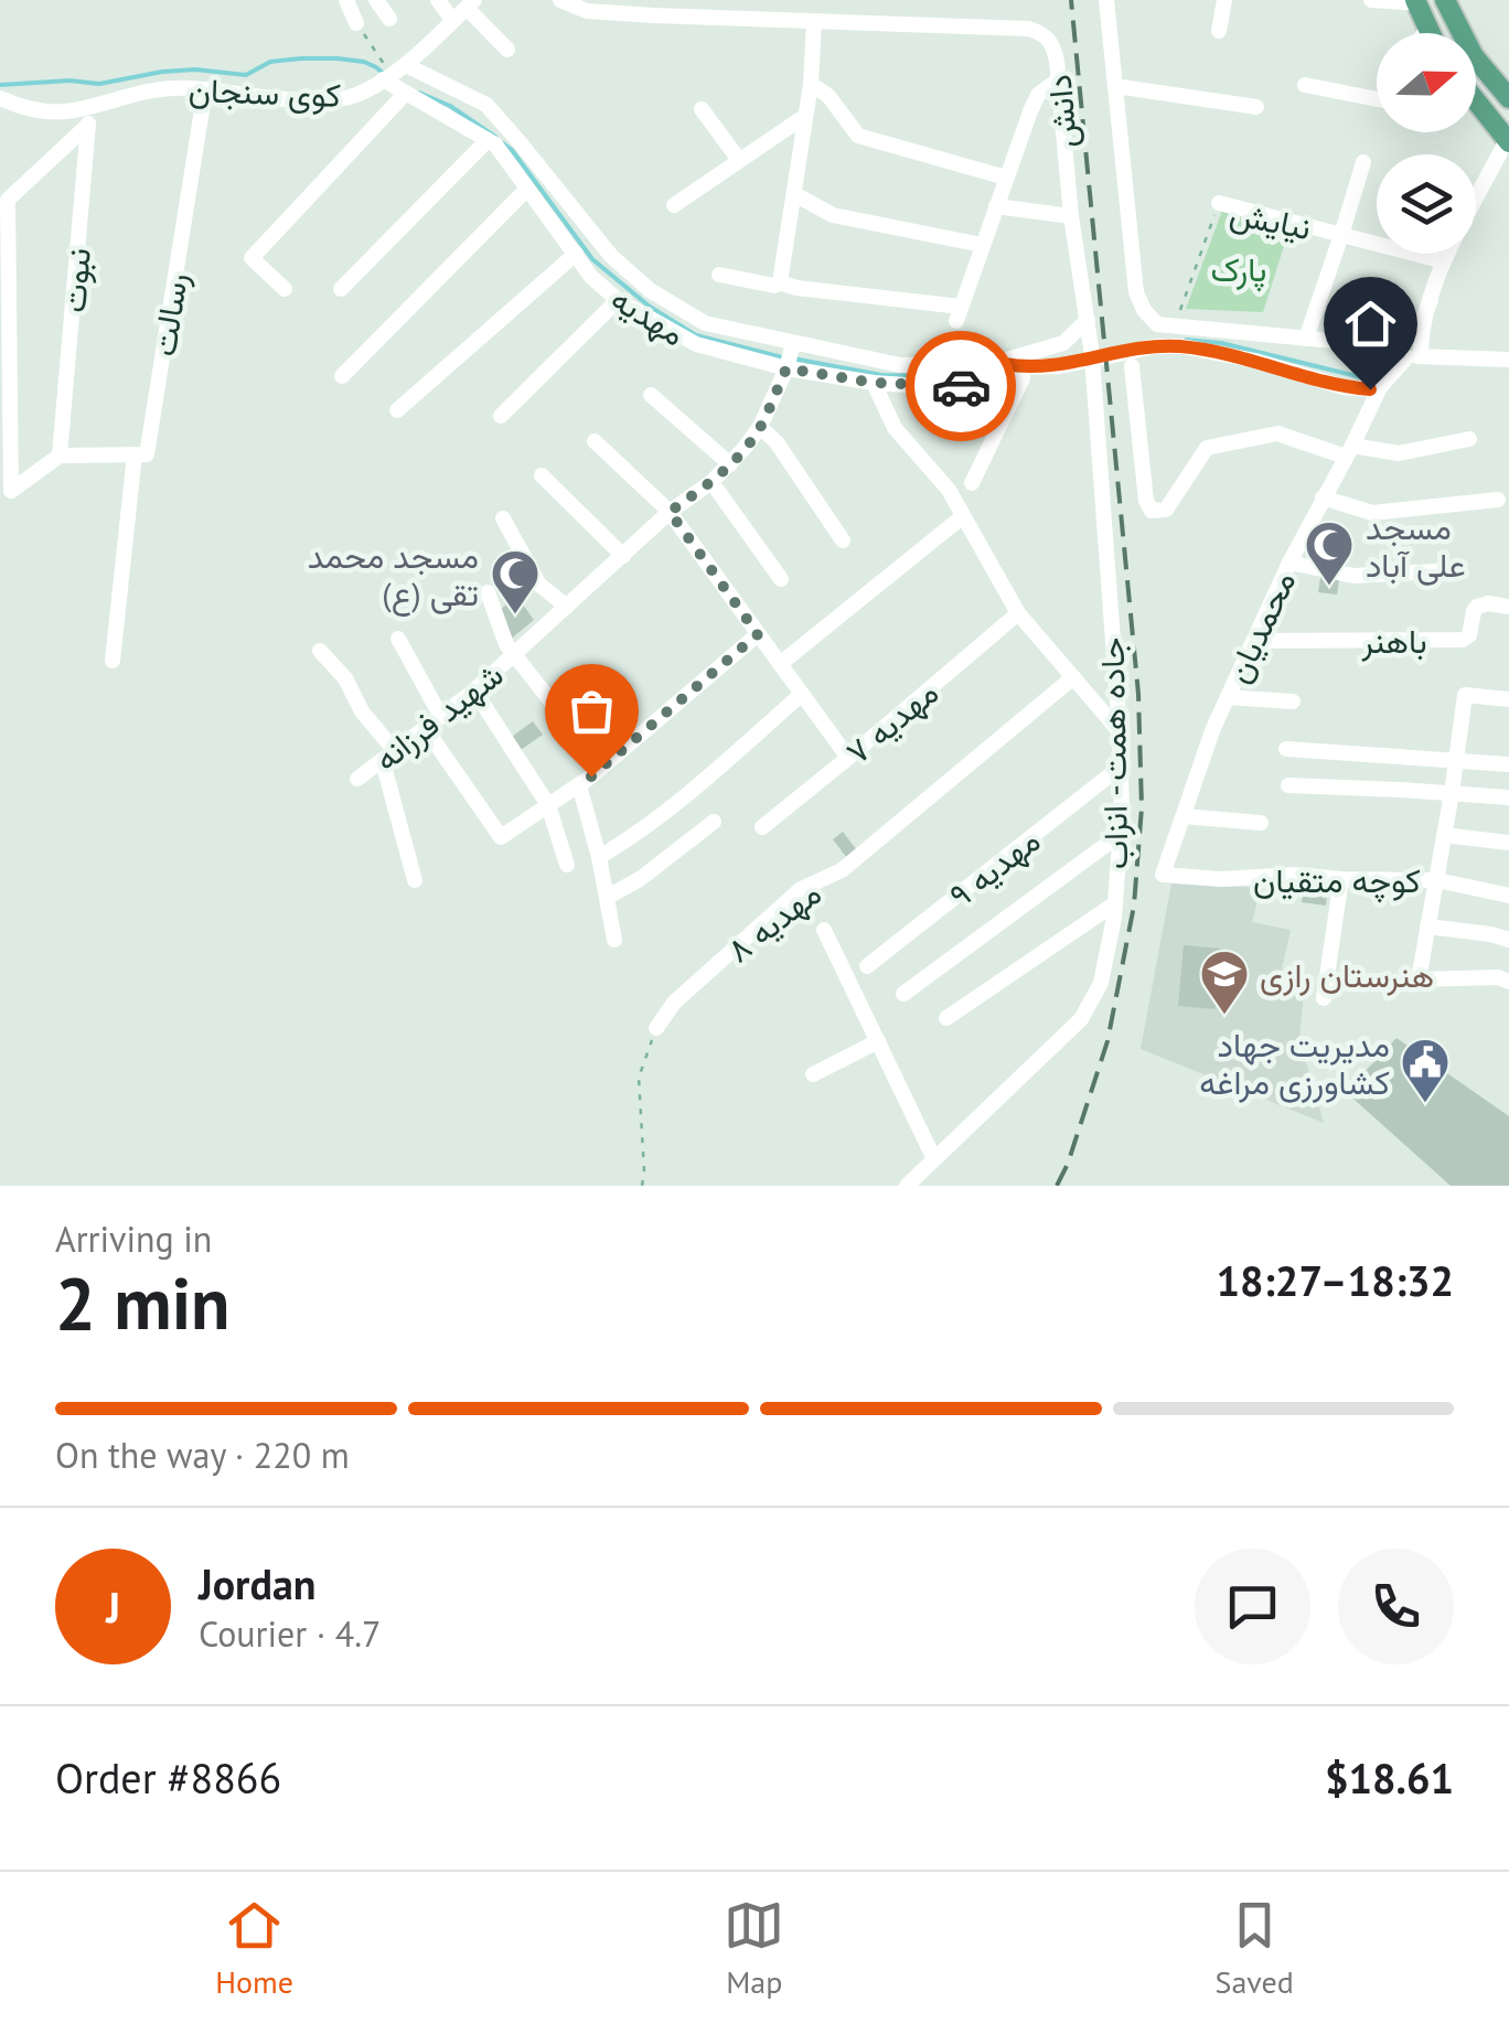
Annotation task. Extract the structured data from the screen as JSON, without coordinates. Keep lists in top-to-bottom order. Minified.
{"streets":{"street":["کوی سنجان","دانش","نیایش","نبوت","رسالت","مهدیه","محمدیان","باهنر","شهید فرزانه","مهدیه ۷","جاده همت - انزاب","مهدیه ۹","کوچه متقیان","مهدیه ۸"]},"crossings":[["کوی سنجان","نبوت"],["کوی سنجان","رسالت"],["کوی سنجان","مهدیه"],["دانش","جاده همت - انزاب"],["مهدیه","شهید فرزانه"],["محمدیان","باهنر"],["محمدیان","کوچه متقیان"],["جاده همت - انزاب","مهدیه ۹"]],"parks":["پارک"],"places":{"mosque":["مسجد علی آباد","مسجد محمد تقی (ع)"],"school or university":["هنرستان رازی"],"public building":["مدیریت جهاد کشاورزی مراغه"]},"north":"right","page":{"heading":["2 min","Arriving in","18:27–18:32"],"panel":["Jordan","Courier · 4.7","Order #8866","$18.61"],"bar":"On the way · 220 m","round":"J","tabs":["Home","Map","Saved"]}}
